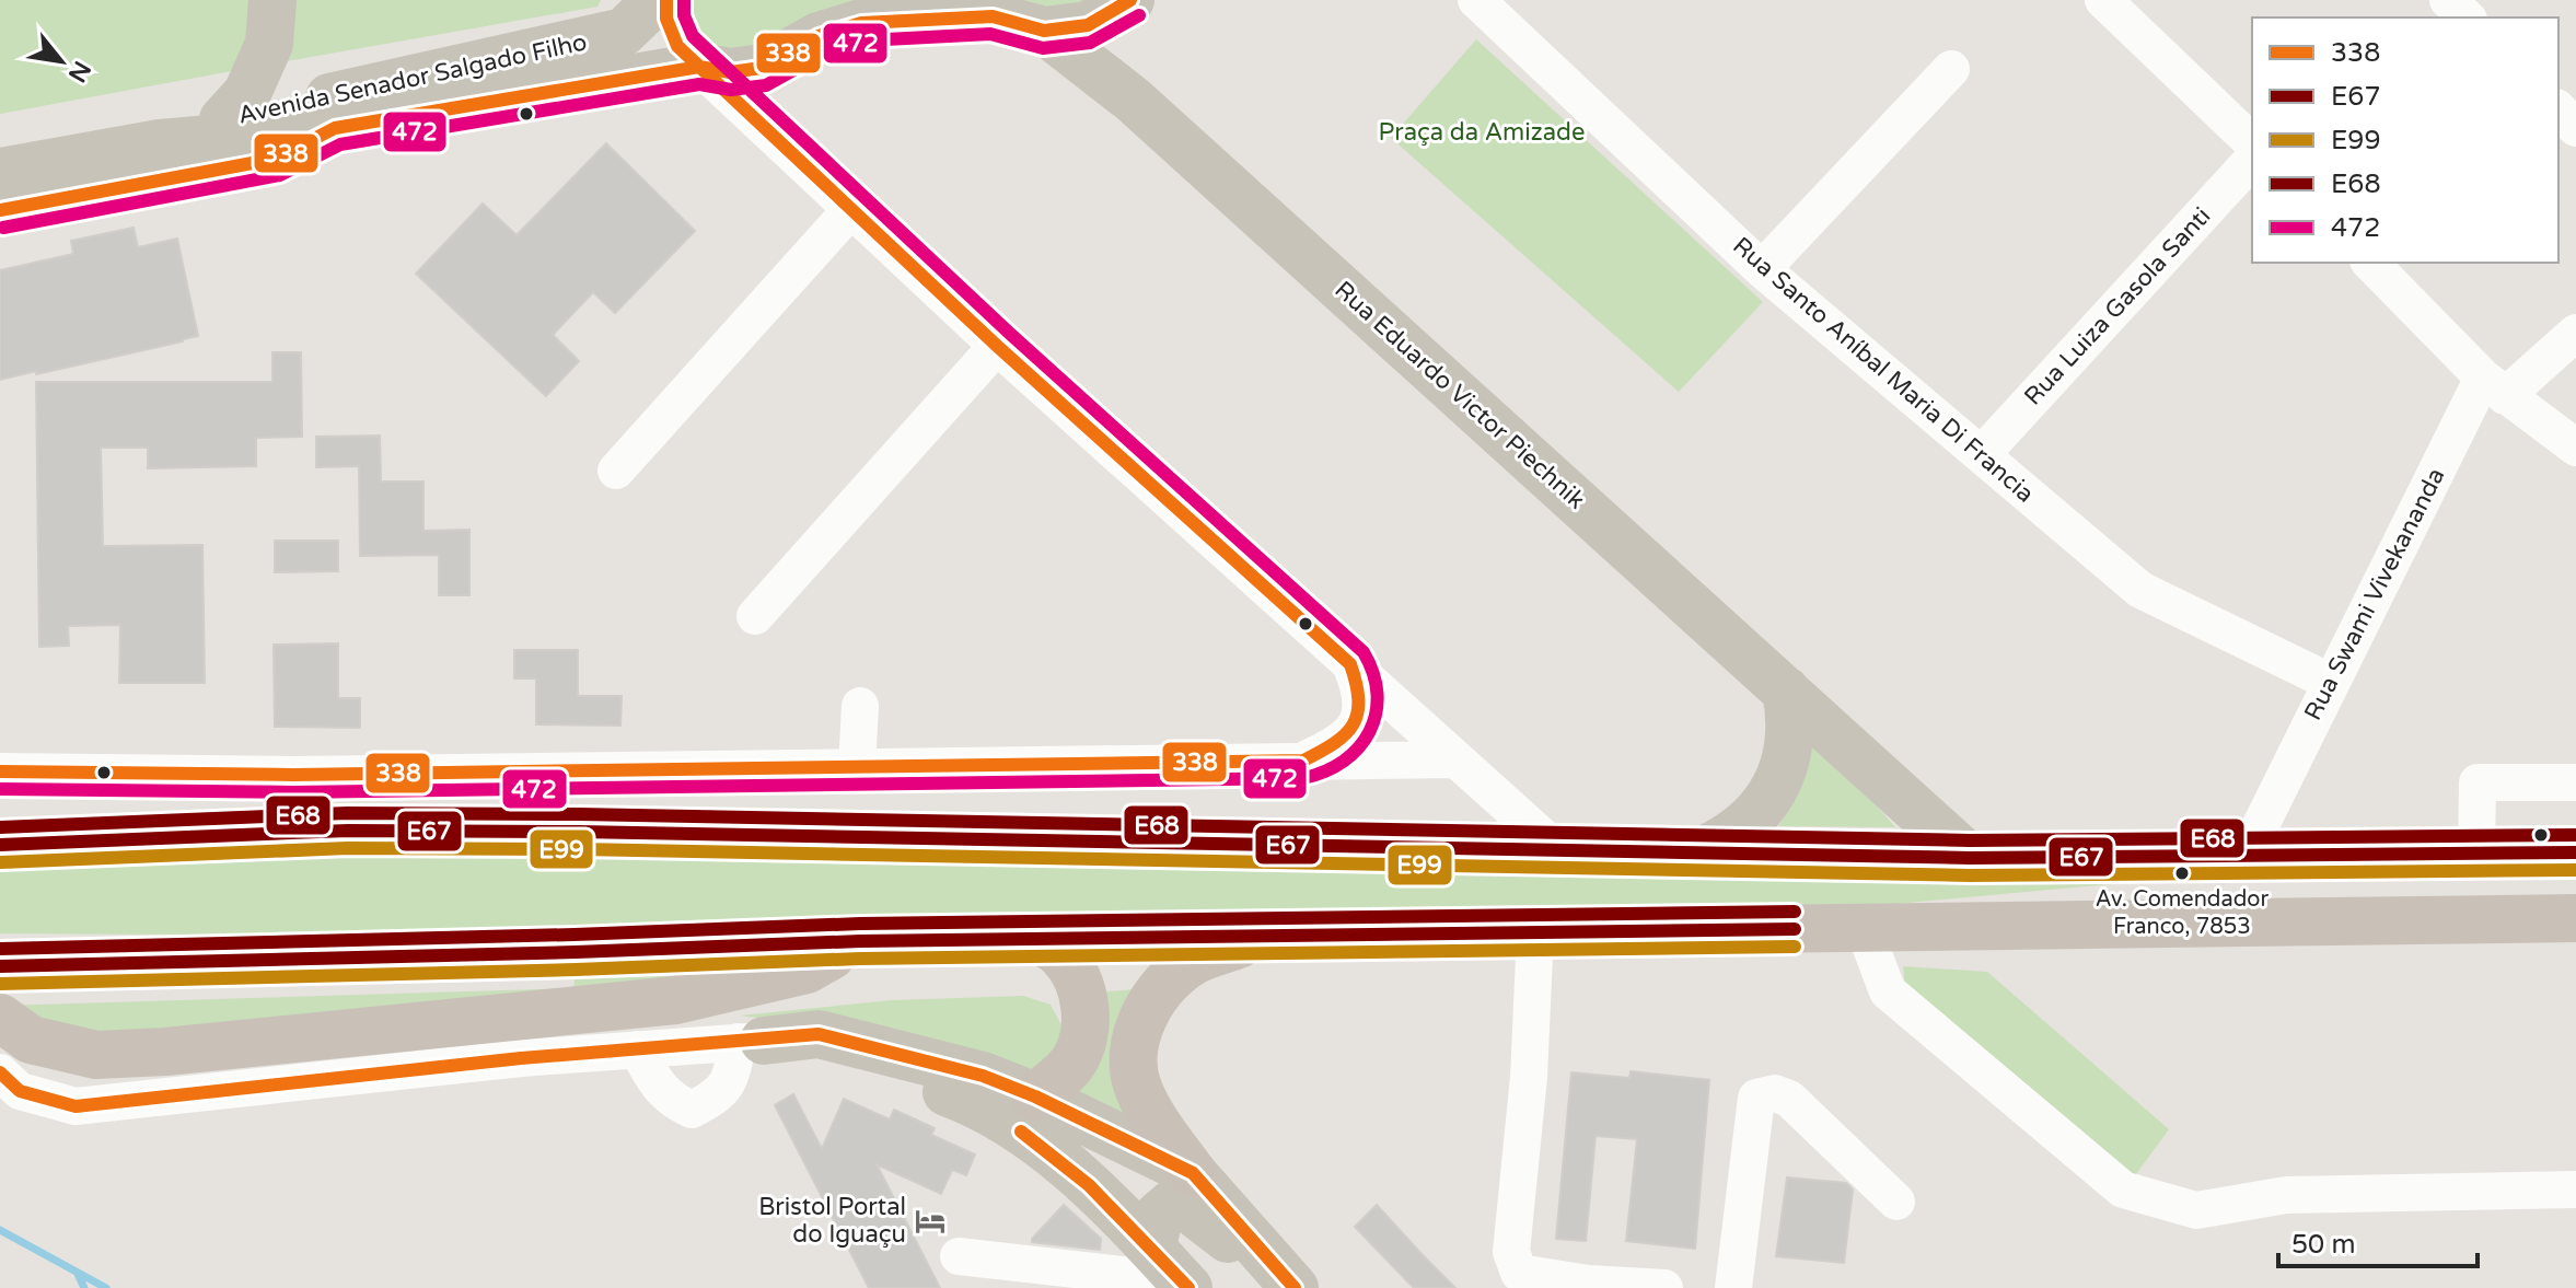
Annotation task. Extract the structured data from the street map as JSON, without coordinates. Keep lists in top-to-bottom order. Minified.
{"streets":{"main road":["Avenida Senador Salgado Filho","Rua Eduardo Victor Piechnik"],"street":["Rua Luiza Gasola Santi","Rua Santo Aníbal Maria Di Francia","Rua Swami Vivekananda"]},"crossings":[["Avenida Senador Salgado Filho","Rua Eduardo Victor Piechnik"],["Rua Luiza Gasola Santi","Rua Santo Aníbal Maria Di Francia"],["Rua Santo Aníbal Maria Di Francia","Rua Swami Vivekananda"]],"parks":["Praça da Amizade"],"places":{"other":["Av. Comendador Franco, 7853"],"hotel":["Bristol Portal do Iguaçu"]},"lines":["transit line 338","transit line 472","transit line E68","transit line E67","transit line E99"],"legend":["338","E67","E99","E68","472"],"scale_bar":"50 m","north":"bottom right"}
